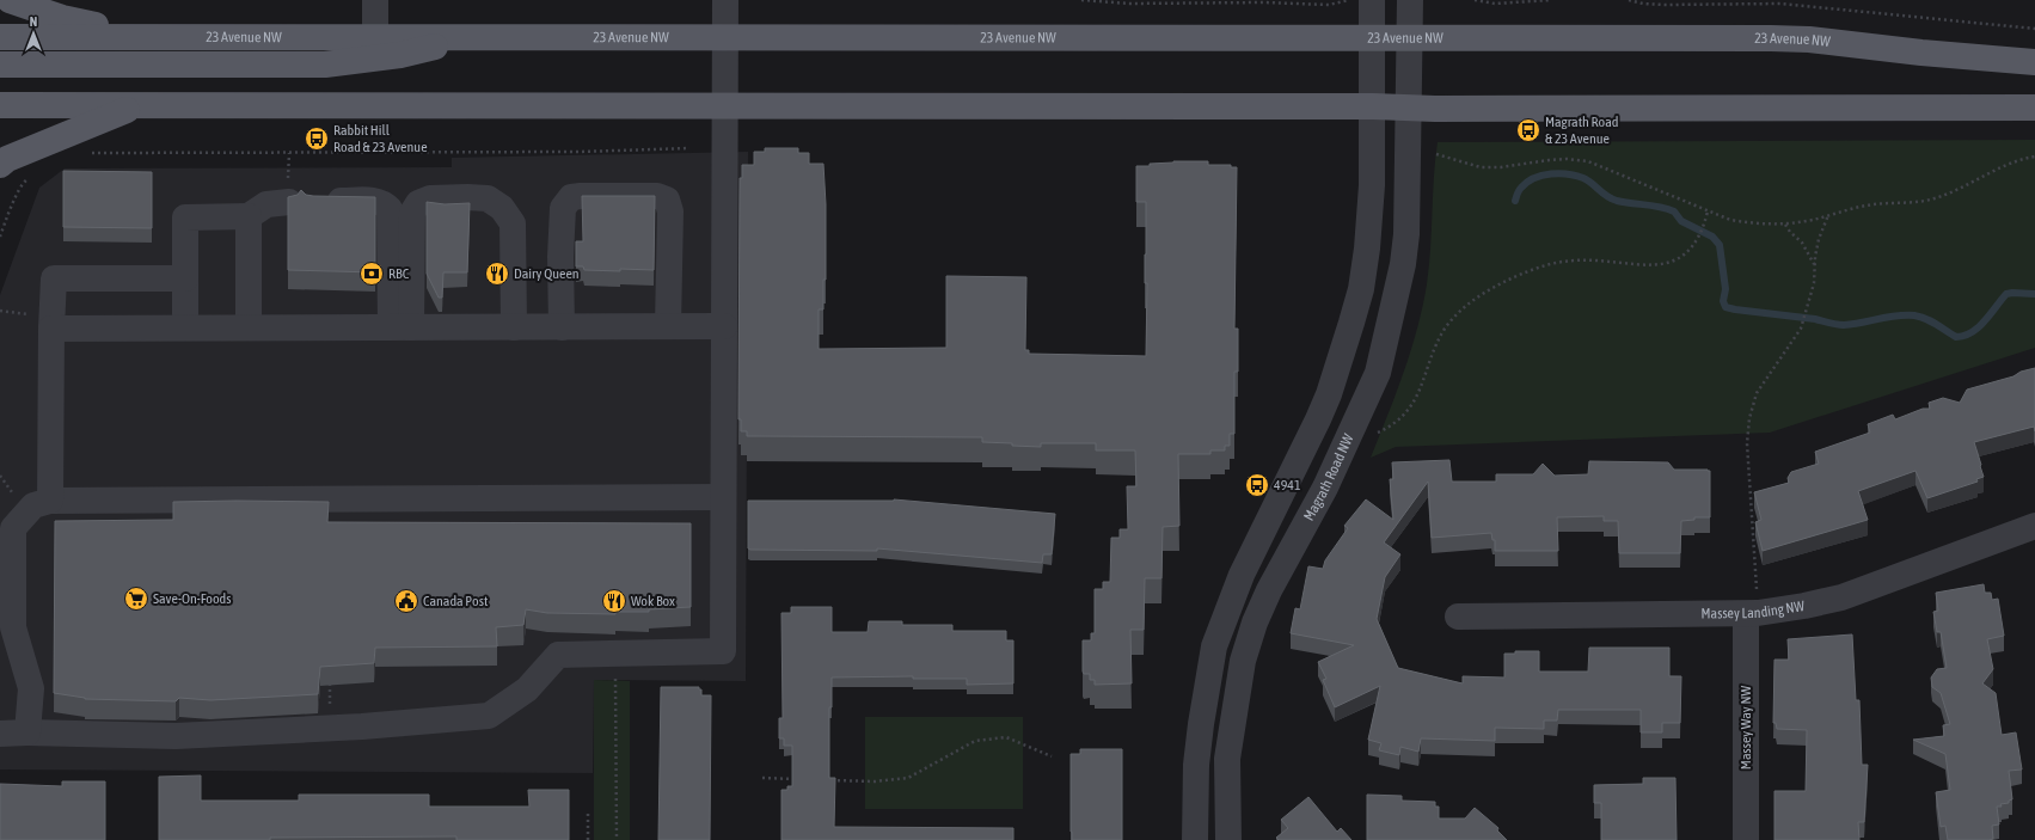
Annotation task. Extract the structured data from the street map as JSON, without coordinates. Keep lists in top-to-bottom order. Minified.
{"streets":{"main road":["23 Avenue NW"],"street":["Magrath Road NW","Massey Landing NW","Massey Way NW"]},"crossings":[["23 Avenue NW","Magrath Road NW"],["Massey Landing NW","Massey Way NW"]],"places":{"bus stop":["Magrath Road & 23 Avenue","Rabbit Hill Road & 23 Avenue","4941"],"bank":["RBC"],"restaurant":["Dairy Queen","Wok Box"],"supermarket":["Save-On-Foods"],"public building":["Canada Post"]},"north":"top"}
